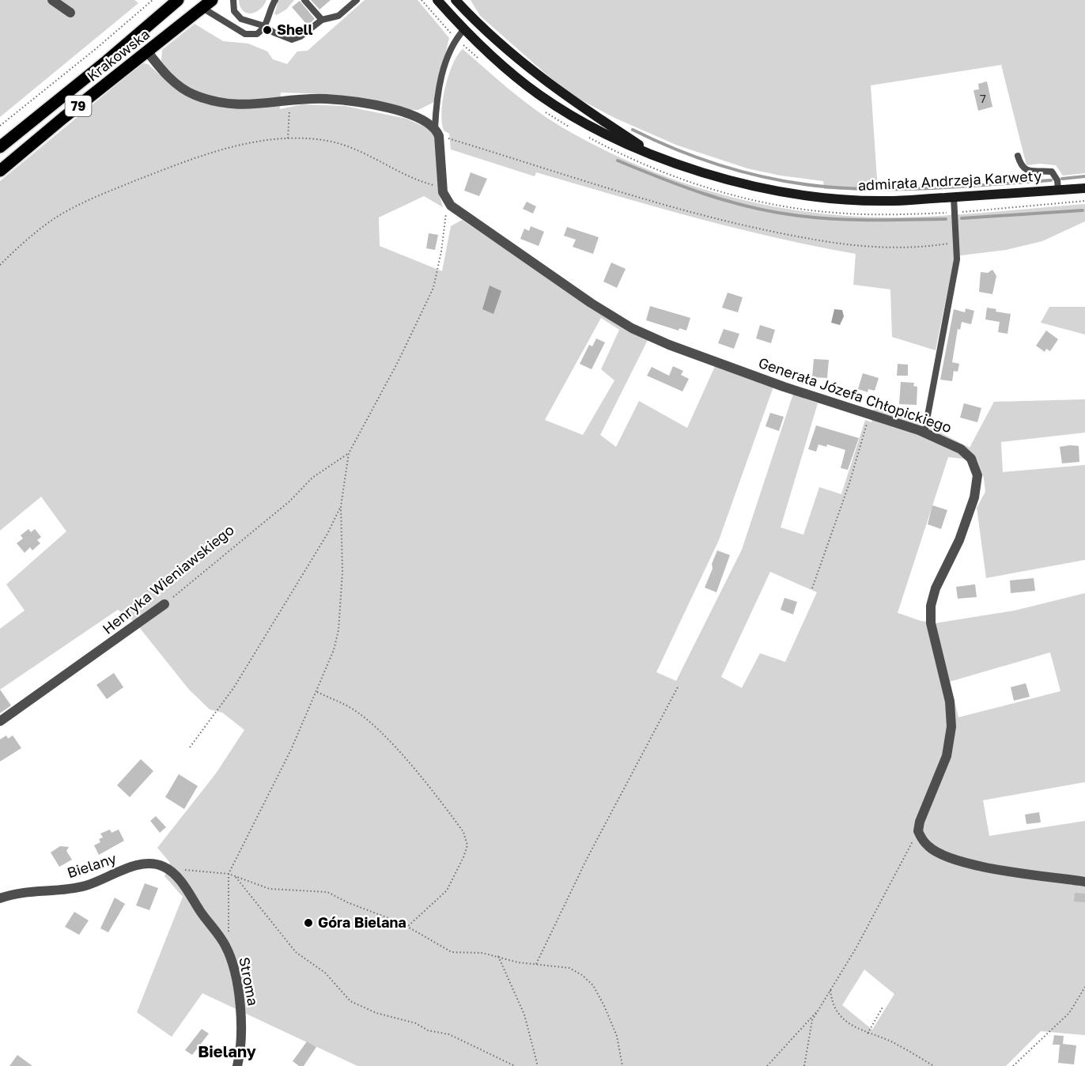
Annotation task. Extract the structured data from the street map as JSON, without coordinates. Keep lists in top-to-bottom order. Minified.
{"streets":{"main road":["Krakowska","79","admirała Andrzeja Karwety"],"street":["Generała Józefa Chłopickiego","Henryka Wieniawskiego","Bielany","Stroma"]},"crossings":[["Bielany","Stroma"]],"districts":["Bielany"],"places":["Shell","Góra Bielana"],"house_numbers":["7"]}
